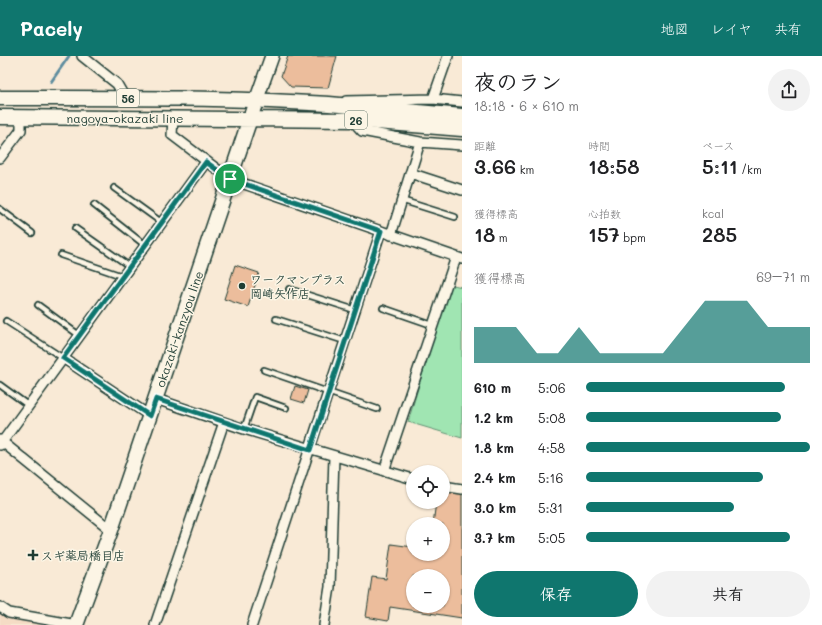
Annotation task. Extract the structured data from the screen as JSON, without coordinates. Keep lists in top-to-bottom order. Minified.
{"streets":{"main road":["56","nagoya-okazaki line","26","okazaki-kanzyou line"]},"crossings":[["nagoya-okazaki line","26"],["nagoya-okazaki line","okazaki-kanzyou line"],["26","okazaki-kanzyou line"]],"places":{"other":["ワークマンプラス 岡崎矢作店"],"health":["スギ薬局橋目店"]},"page":{"header":"Pacely","nav":["地図","レイヤ","共有"],"heading":["夜のラン","18:18 · 6 × 610 m"],"stats":[["距離","3.66 km"],["時間","18:58"],["ペース","5:11 /km"],["獲得標高","18 m"],["心拍数","157 bpm"],["kcal","285"]],"chart":["獲得標高","69–71 m"],"list":[{"name":"610 m","note":"5:06"},{"name":"1.2 km","note":"5:08"},{"name":"1.8 km","note":"4:58"},{"name":"2.4 km","note":"5:16"},{"name":"3.0 km","note":"5:31"},{"name":"3.7 km","note":"5:05"}],"map_buttons":["+","−"],"buttons":["保存","共有"]}}
